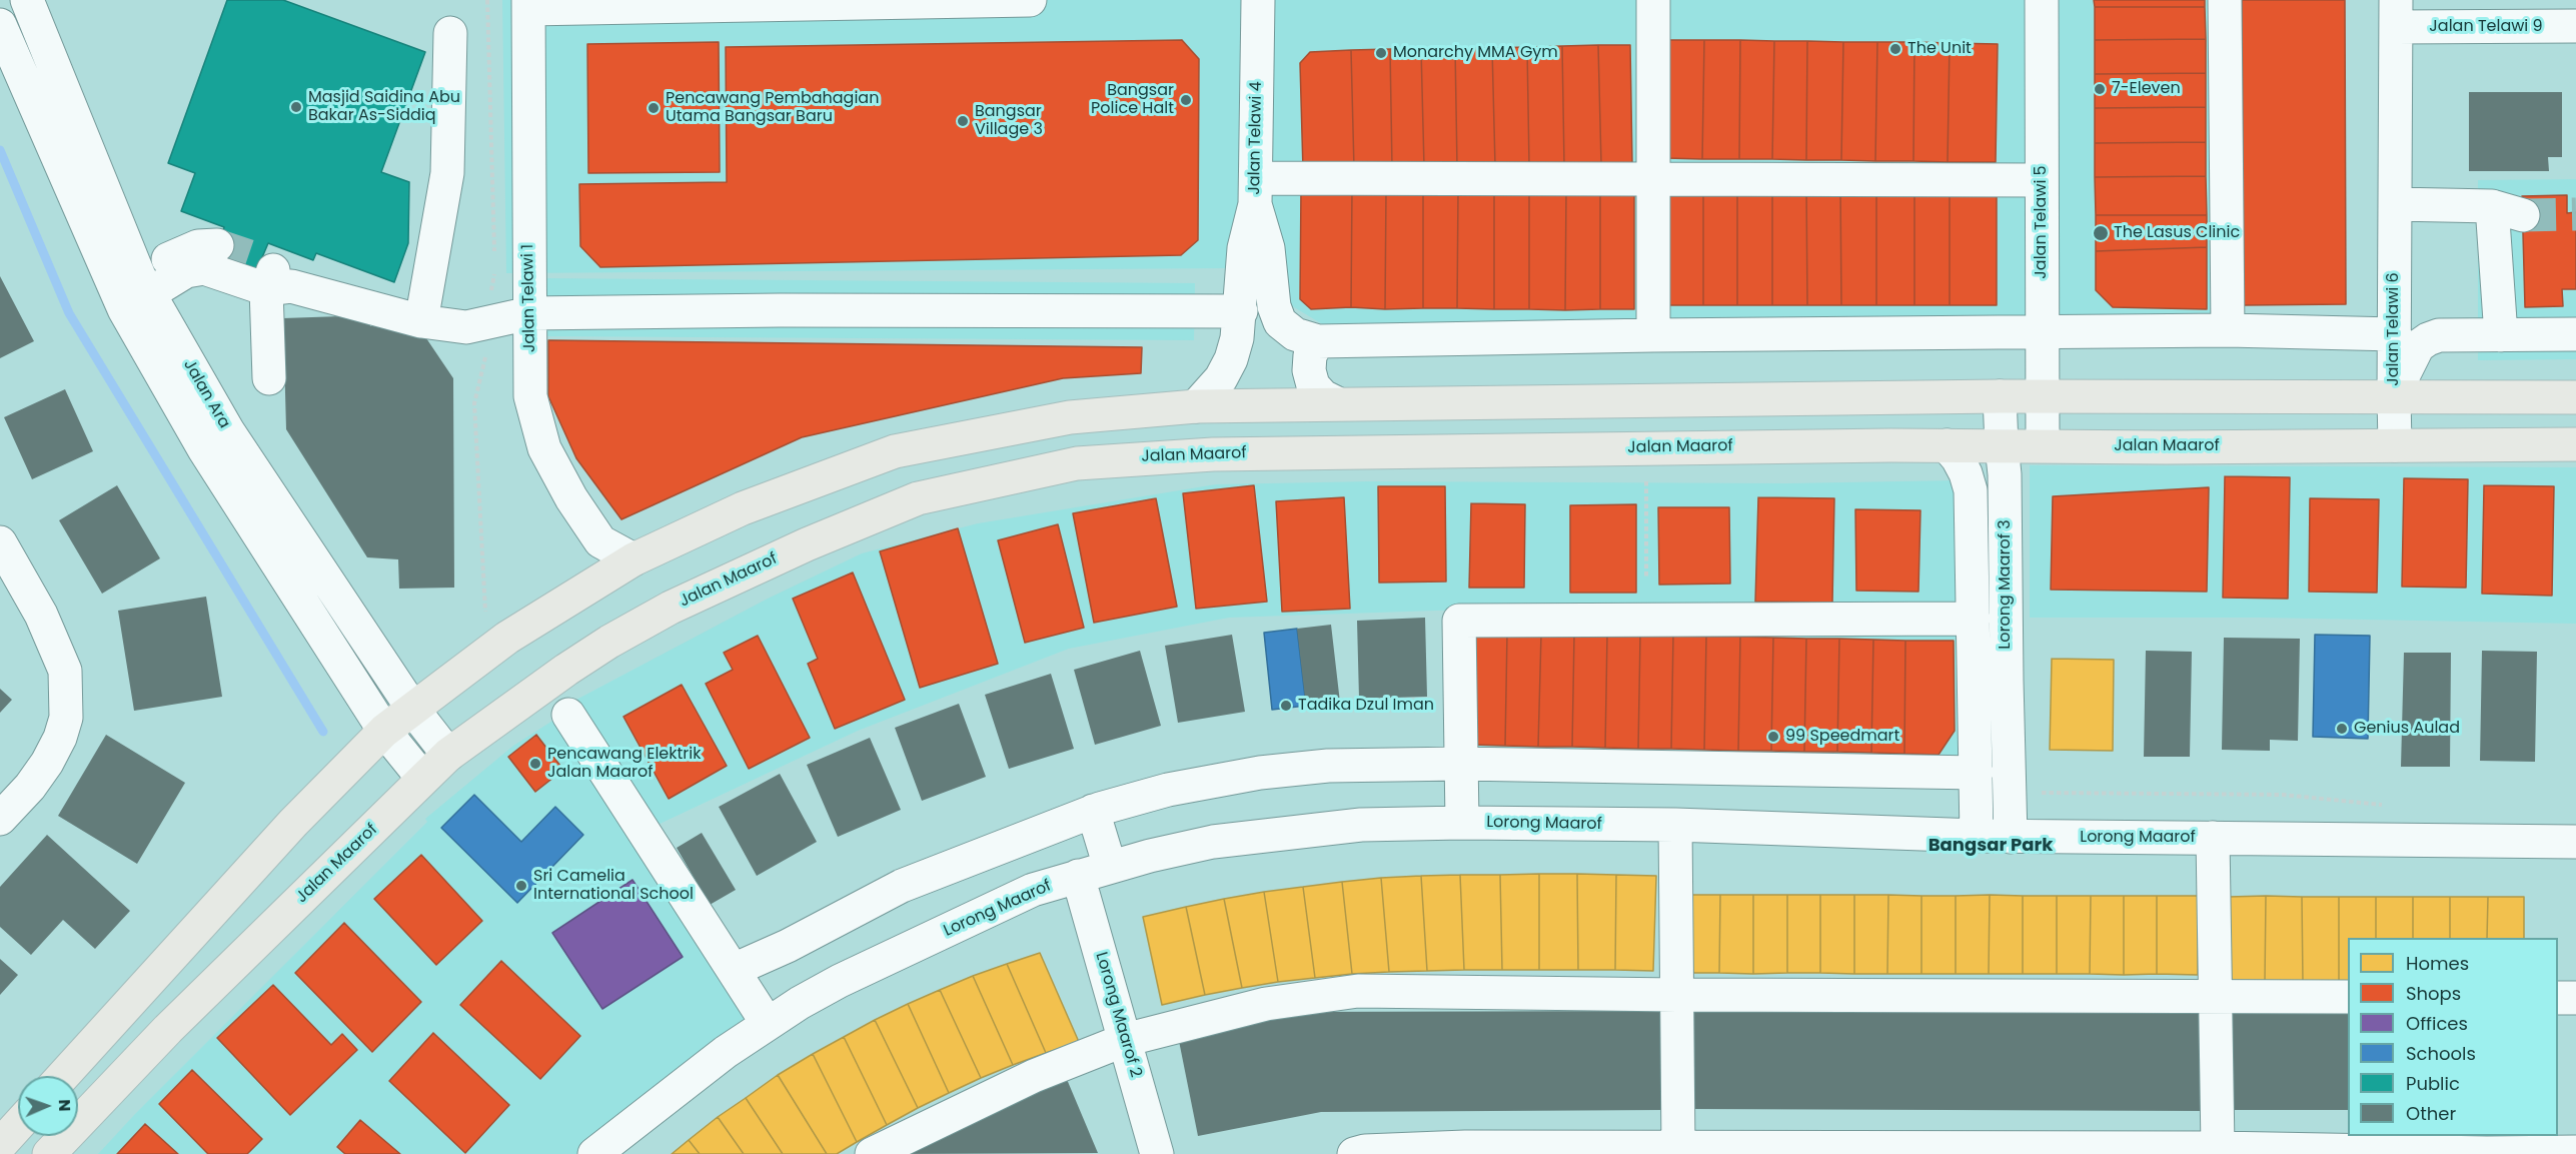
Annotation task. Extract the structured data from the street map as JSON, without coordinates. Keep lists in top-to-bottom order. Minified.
{"streets":{"main road":["Jalan Maarof"],"street":["Jalan Telawi 9","Jalan Telawi 4","Jalan Telawi 5","Jalan Telawi 1","Jalan Telawi 6","Jalan Ara","Lorong Maarof 3","Lorong Maarof","Lorong Maarof 2"]},"crossings":[["Jalan Telawi 9","Jalan Telawi 6"],["Jalan Telawi 5","Jalan Maarof"],["Jalan Telawi 6","Jalan Maarof"],["Jalan Ara","Jalan Maarof"],["Jalan Maarof","Lorong Maarof 3"],["Lorong Maarof","Lorong Maarof 2"]],"districts":["Bangsar Park"],"places":["The Unit","Monarchy MMA Gym","7-Eleven","Bangsar Police Halt","Masjid Saidina Abu Bakar As-Siddiq","Pencawang Pembahagian Utama Bangsar Baru","Bangsar Village 3","The Lasus Clinic","Tadika Dzul Iman","Genius Aulad","99 Speedmart","Pencawang Elektrik Jalan Maarof","Sri Camelia International School"],"legend":["Homes","Shops","Offices","Schools","Public","Other"],"north":"right"}
